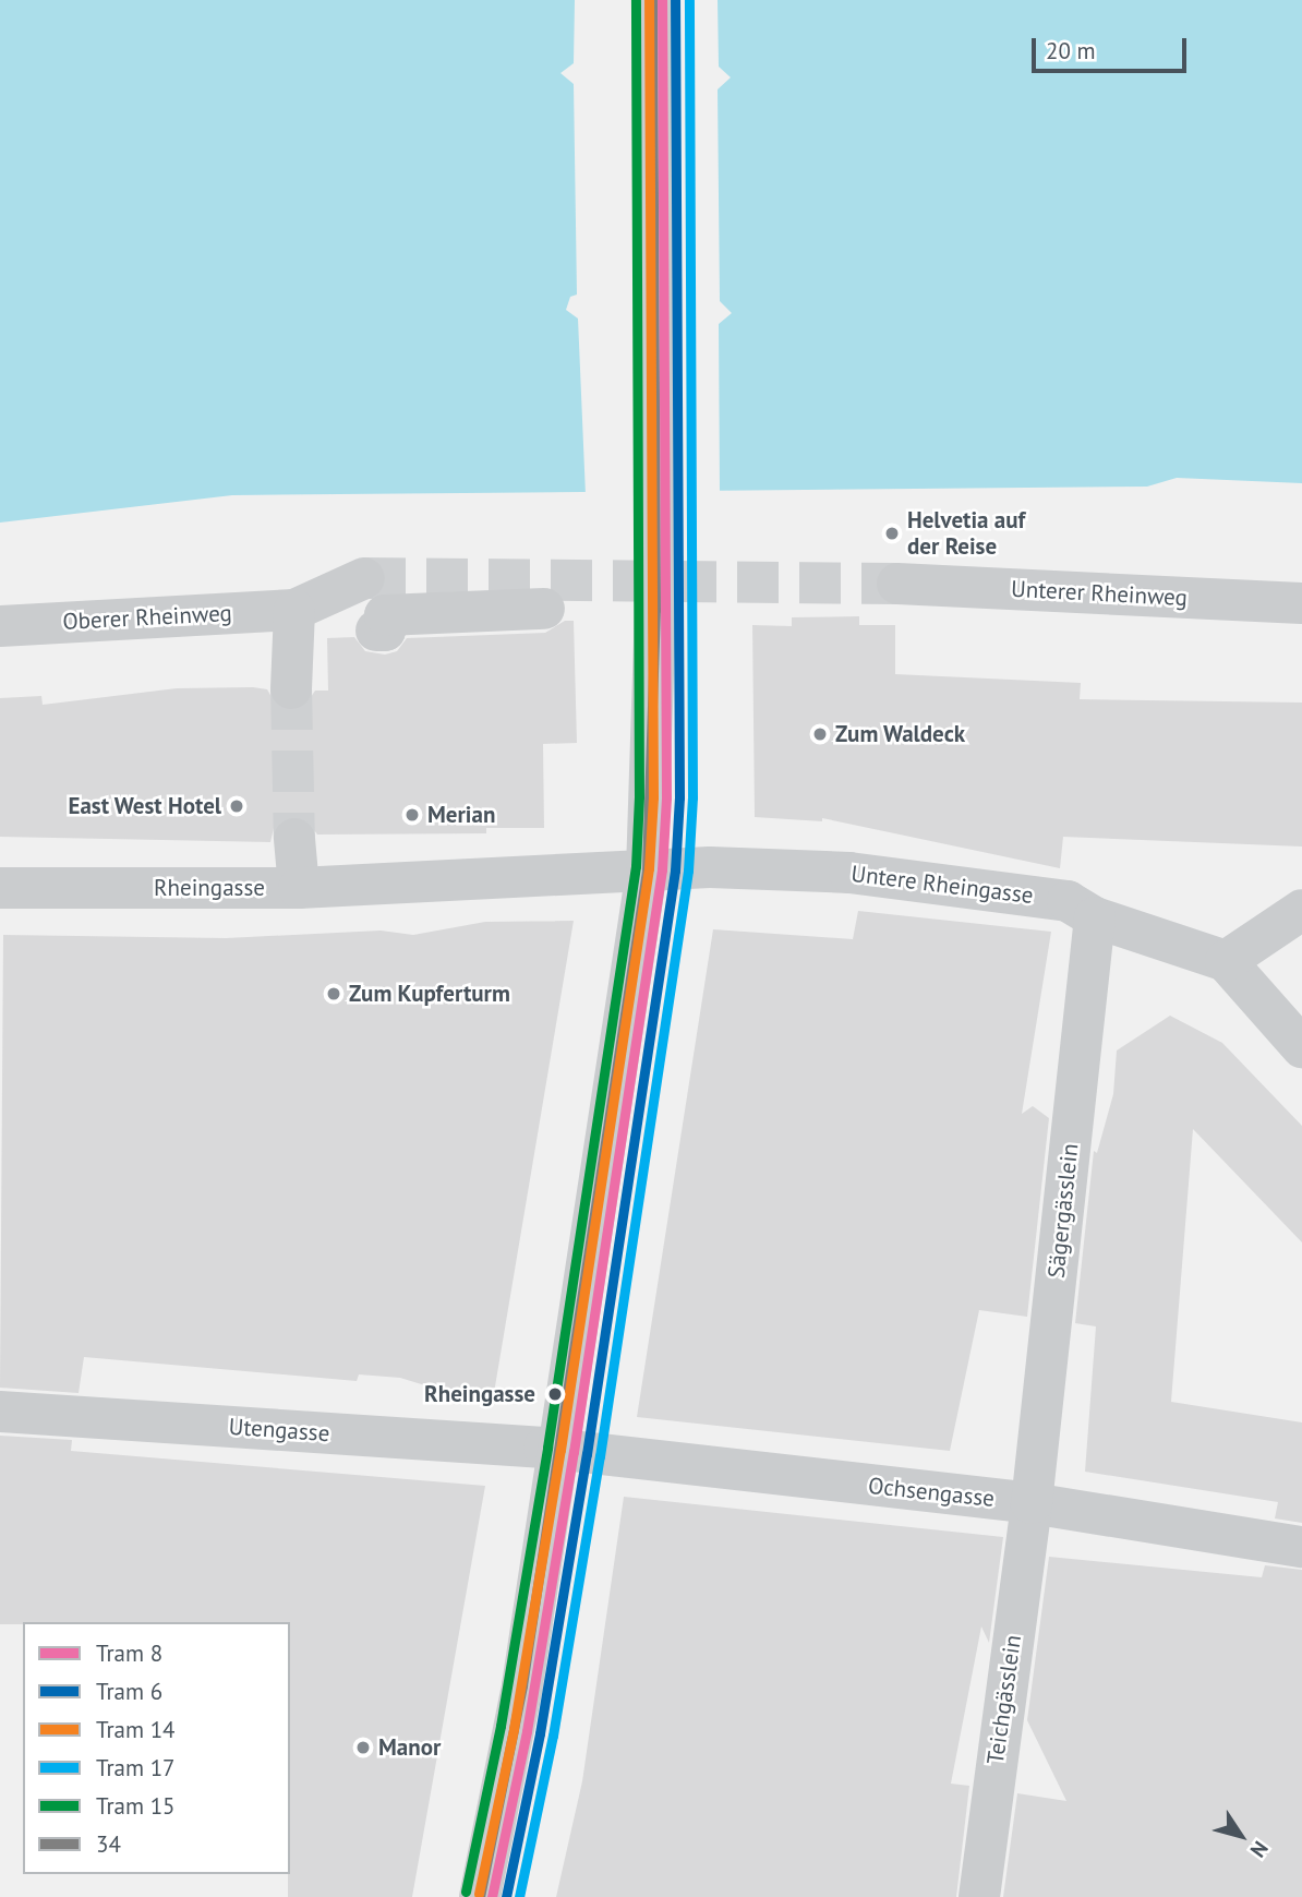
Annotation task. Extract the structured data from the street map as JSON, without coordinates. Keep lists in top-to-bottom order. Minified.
{"streets":{"street":["Unterer Rheinweg","Oberer Rheinweg","Untere Rheingasse","Rheingasse","Sägergässlein","Utengasse","Ochsengasse","Teichgässlein"]},"crossings":[["Untere Rheingasse","Rheingasse"],["Untere Rheingasse","Sägergässlein"],["Sägergässlein","Ochsengasse"],["Sägergässlein","Teichgässlein"],["Utengasse","Ochsengasse"],["Ochsengasse","Teichgässlein"]],"places":["Helvetia auf der Reise","Zum Waldeck","East West Hotel","Merian","Zum Kupferturm","Rheingasse","Manor"],"lines":["tram line 8","tram line 6","tram line 14","tram line 17","tram line 15","transit line 34"],"legend":["Tram 8","Tram 6","Tram 14","Tram 17","Tram 15","34"],"scale_bar":"20 m","north":"bottom right"}
